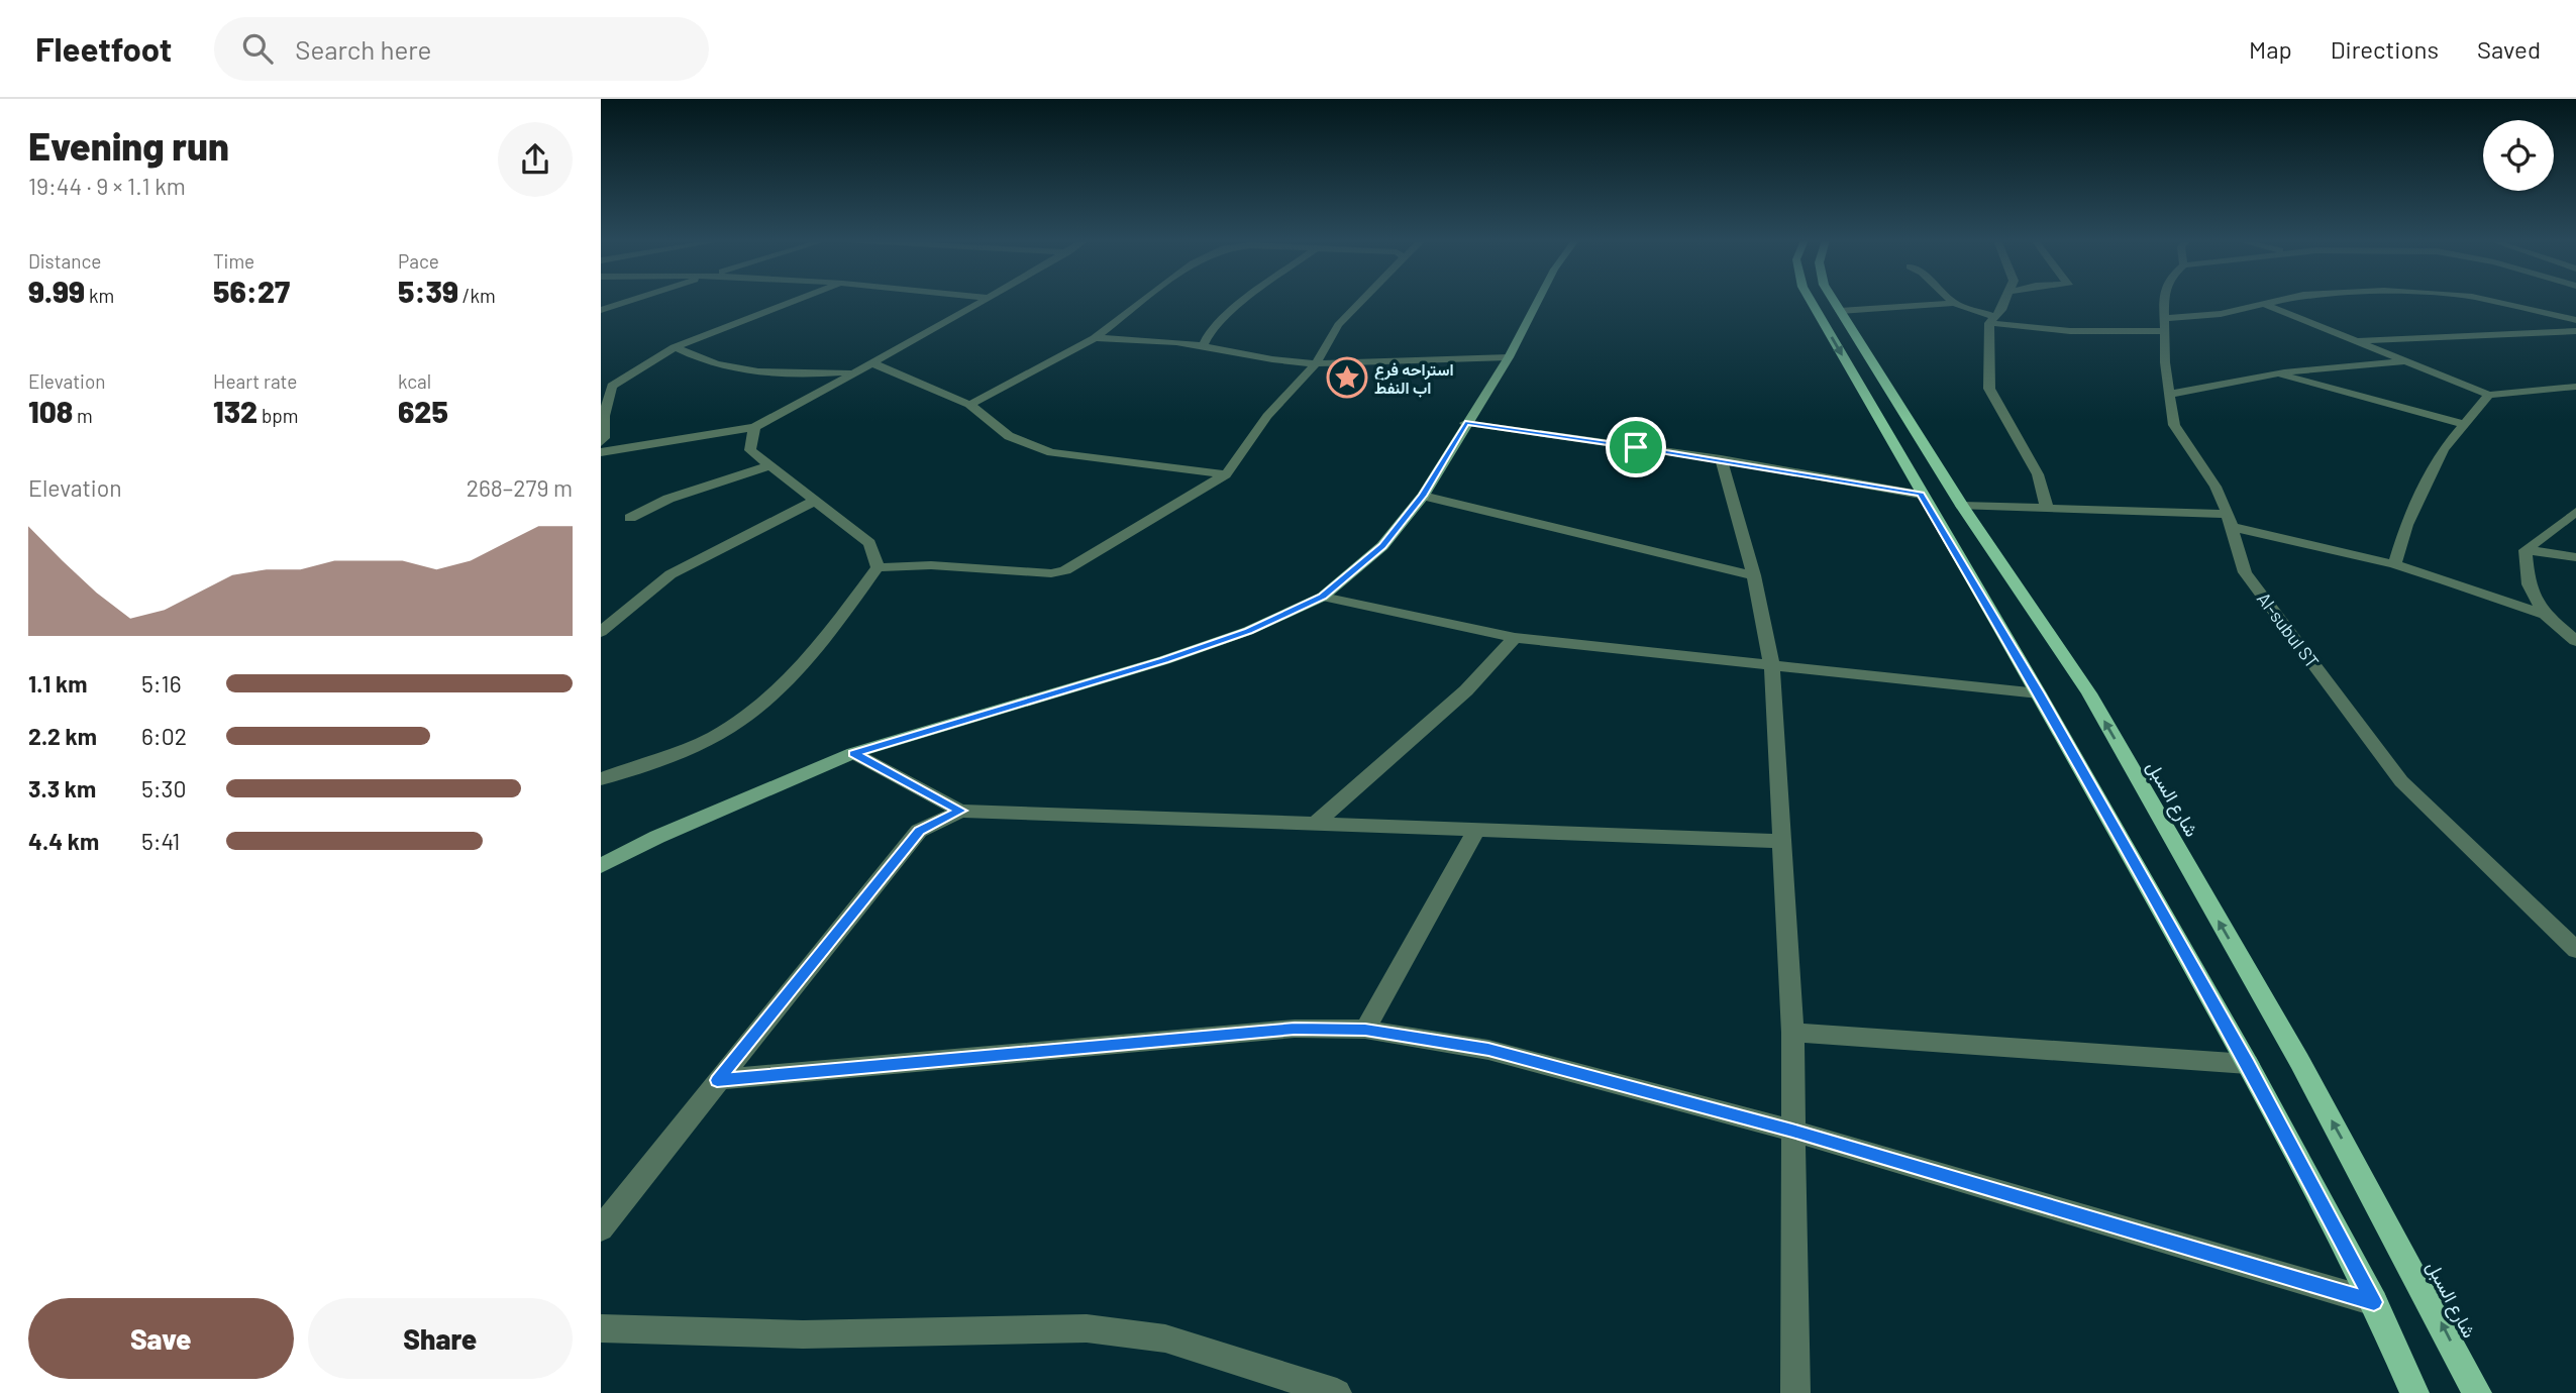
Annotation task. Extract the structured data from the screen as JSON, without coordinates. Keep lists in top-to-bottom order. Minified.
{"streets":{"main road":["شارع السبل"],"street":["Al-subul ST"]},"places":{"place":["استراحه فرع اب النفط"]},"page":{"header":"Fleetfoot","search":"Search here","nav":["Map","Directions","Saved"],"heading":["Evening run","19:44 · 9 × 1.1 km"],"stats":[["Distance","9.99 km"],["Time","56:27"],["Pace","5:39 /km"],["Elevation","108 m"],["Heart rate","132 bpm"],["kcal","625"]],"chart":["Elevation","268–279 m"],"list":[{"name":"1.1 km","note":"5:16"},{"name":"2.2 km","note":"6:02"},{"name":"3.3 km","note":"5:30"},{"name":"4.4 km","note":"5:41"}],"buttons":["Save","Share"]}}
